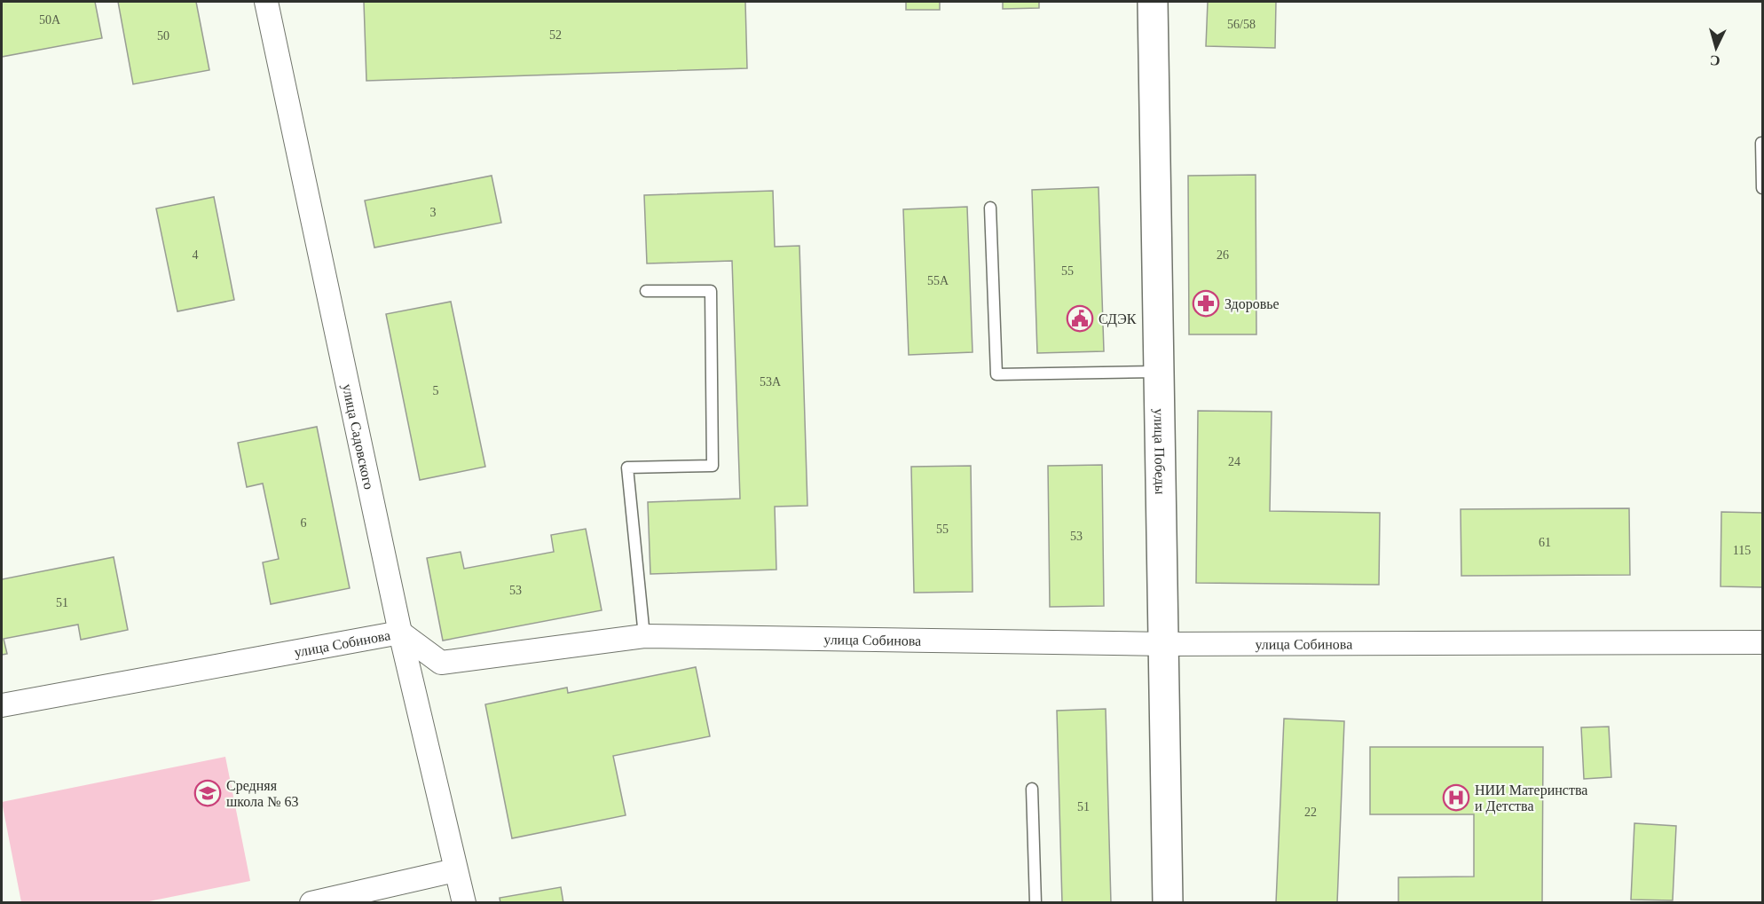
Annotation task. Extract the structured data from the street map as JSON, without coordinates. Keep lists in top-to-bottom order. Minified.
{"streets":{"street":["улица Садовского","улица Победы","улица Собинова"]},"crossings":[["улица Садовского","улица Собинова"],["улица Победы","улица Собинова"]],"places":{"pharmacy":["Здоровье"],"public building":["СДЭК"],"school or university":["Средняя школа № 63"],"hospital":["НИИ Материнства и Детства"]},"house_numbers":["50А","56/58","52","50","3","4","26","55","55А","53А","5","24","6","55","53","61","115","53","51","51","22"],"north":"bottom"}
